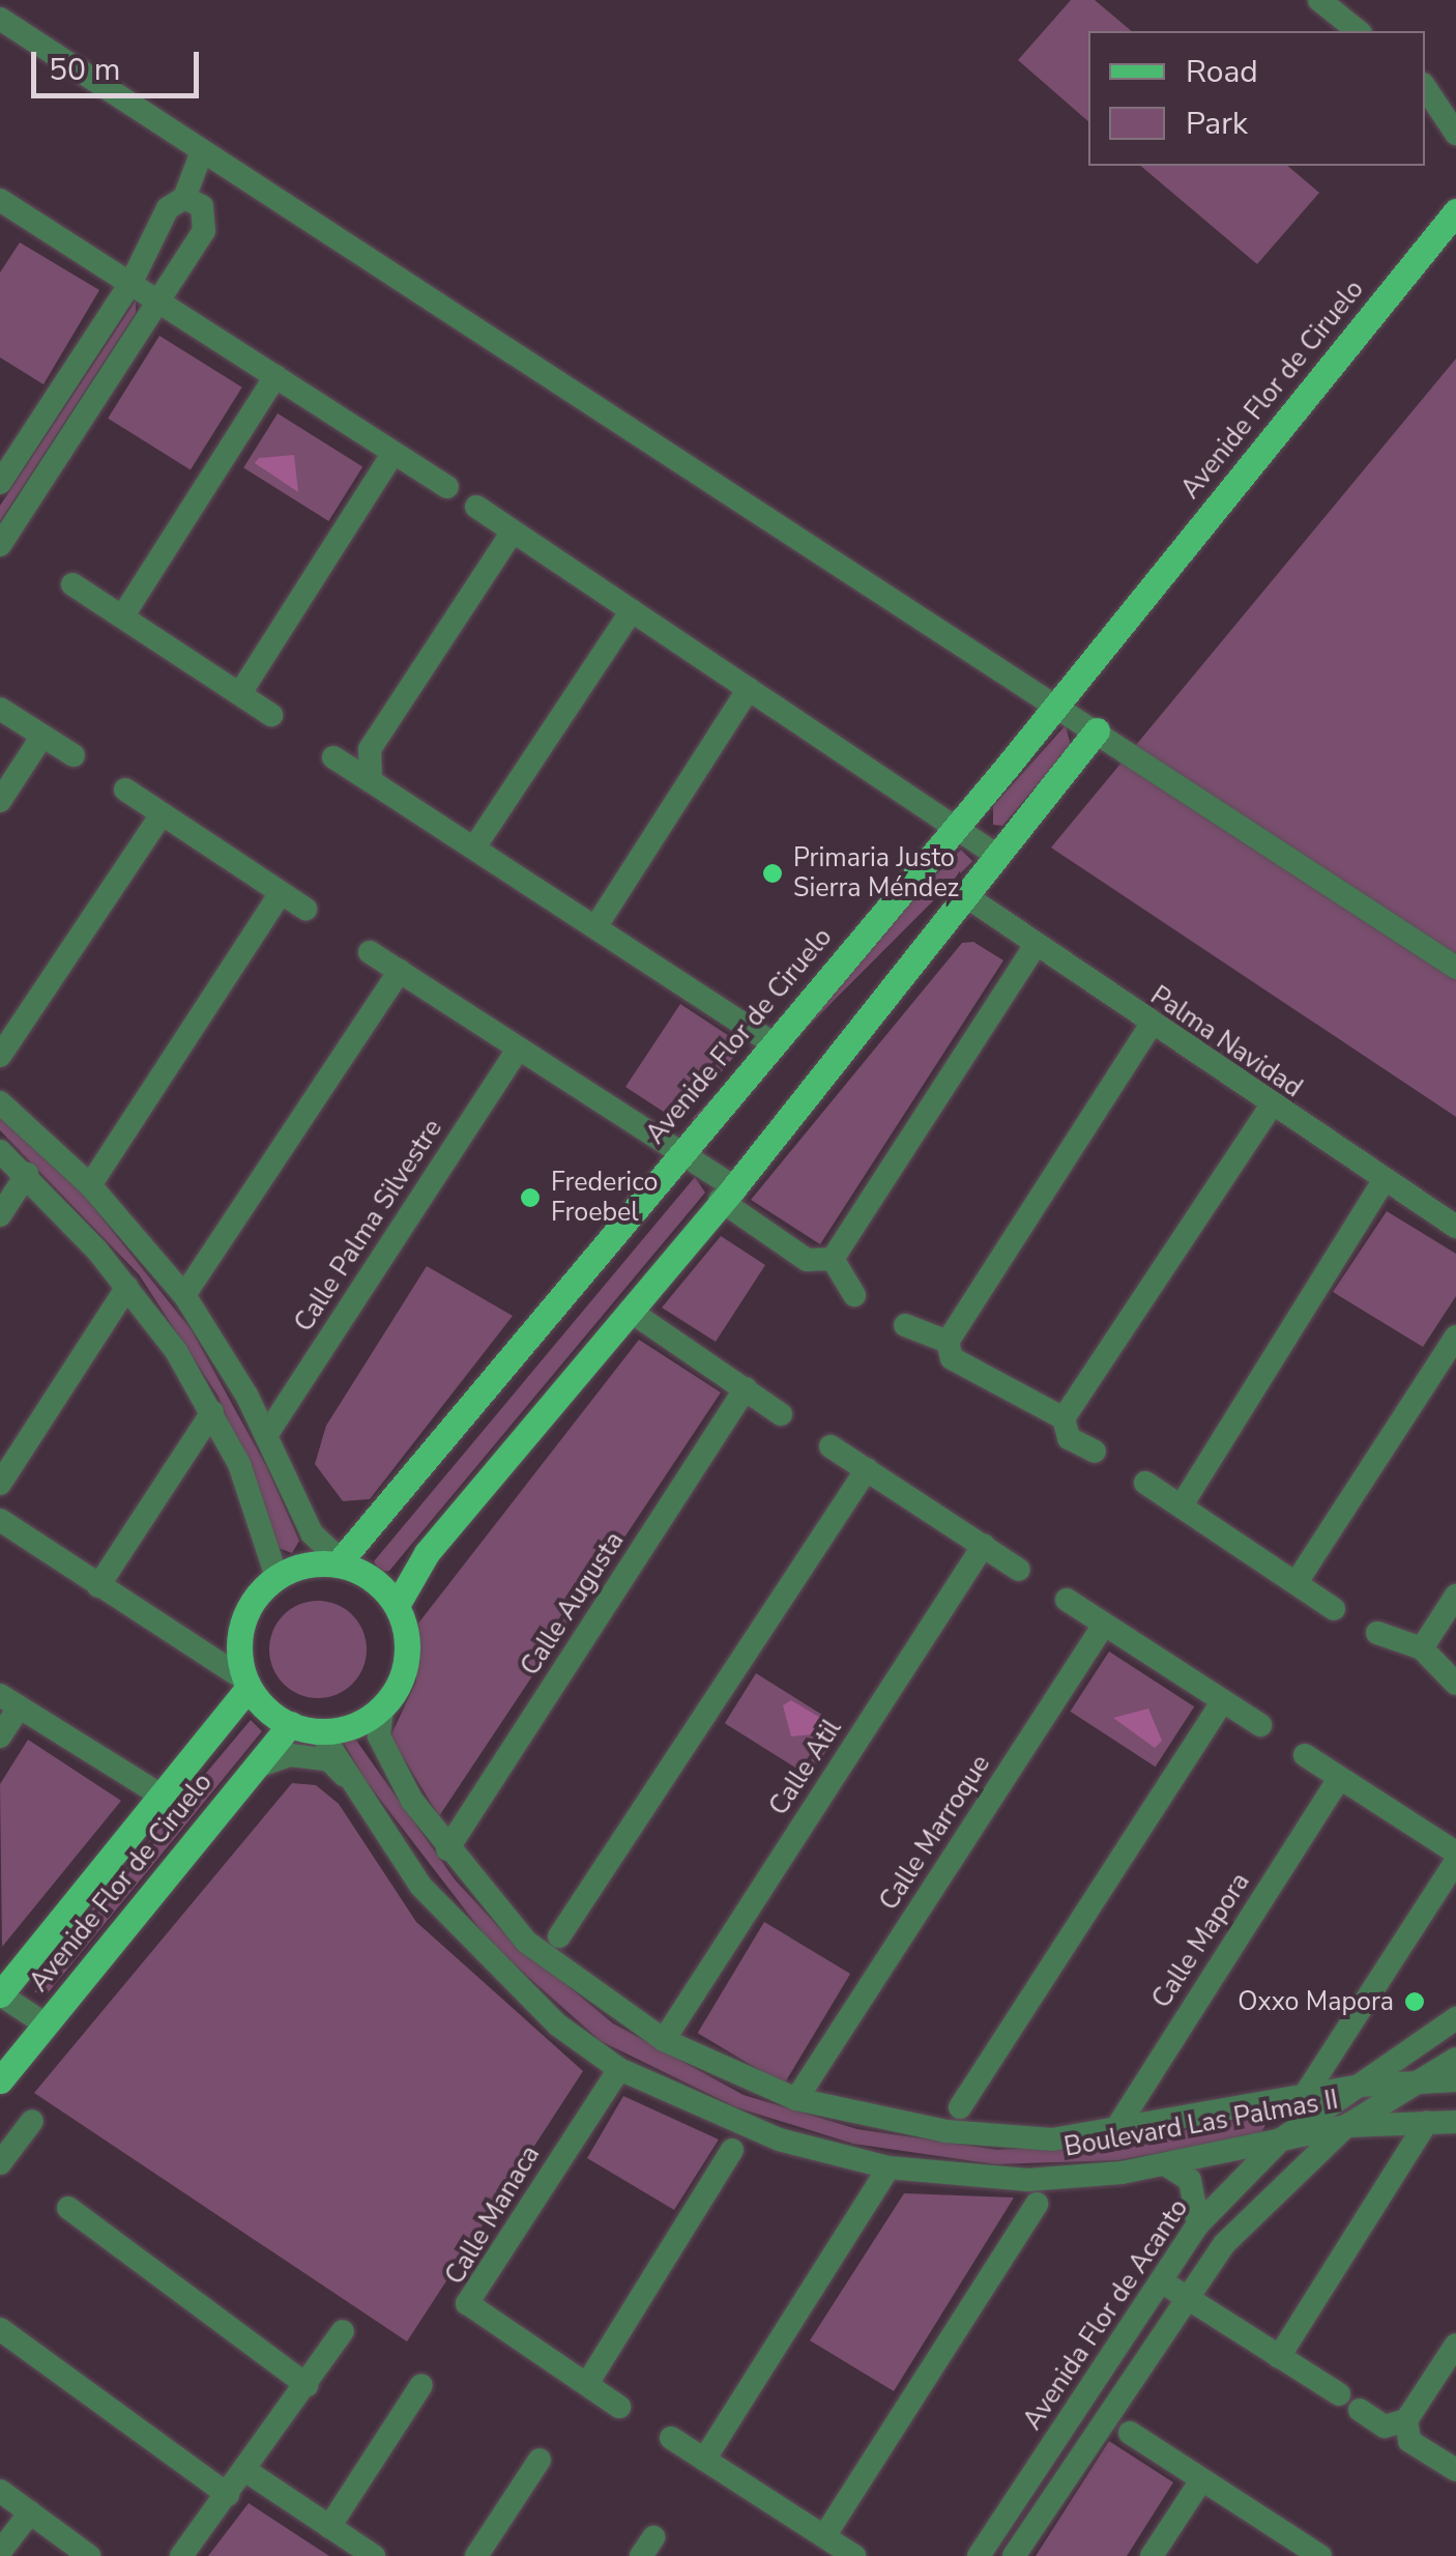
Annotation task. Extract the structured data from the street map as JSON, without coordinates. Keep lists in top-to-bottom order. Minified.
{"streets":{"main road":["Avenide Flor de Ciruelo"],"street":["Palma Navidad","Calle Palma Silvestre","Calle Augusta","Calle Atil","Calle Marroque","Calle Mapora","Boulevard Las Palmas II","Calle Manaca","Avenida Flor de Acanto"]},"crossings":[["Avenide Flor de Ciruelo","Boulevard Las Palmas II"],["Calle Augusta","Boulevard Las Palmas II"],["Calle Atil","Boulevard Las Palmas II"],["Calle Marroque","Boulevard Las Palmas II"],["Calle Mapora","Boulevard Las Palmas II"],["Boulevard Las Palmas II","Calle Manaca"],["Boulevard Las Palmas II","Avenida Flor de Acanto"]],"places":["Primaria Justo Sierra Méndez","Frederico Froebel","Oxxo Mapora"],"legend":["Road","Park"],"scale_bar":"50 m"}
